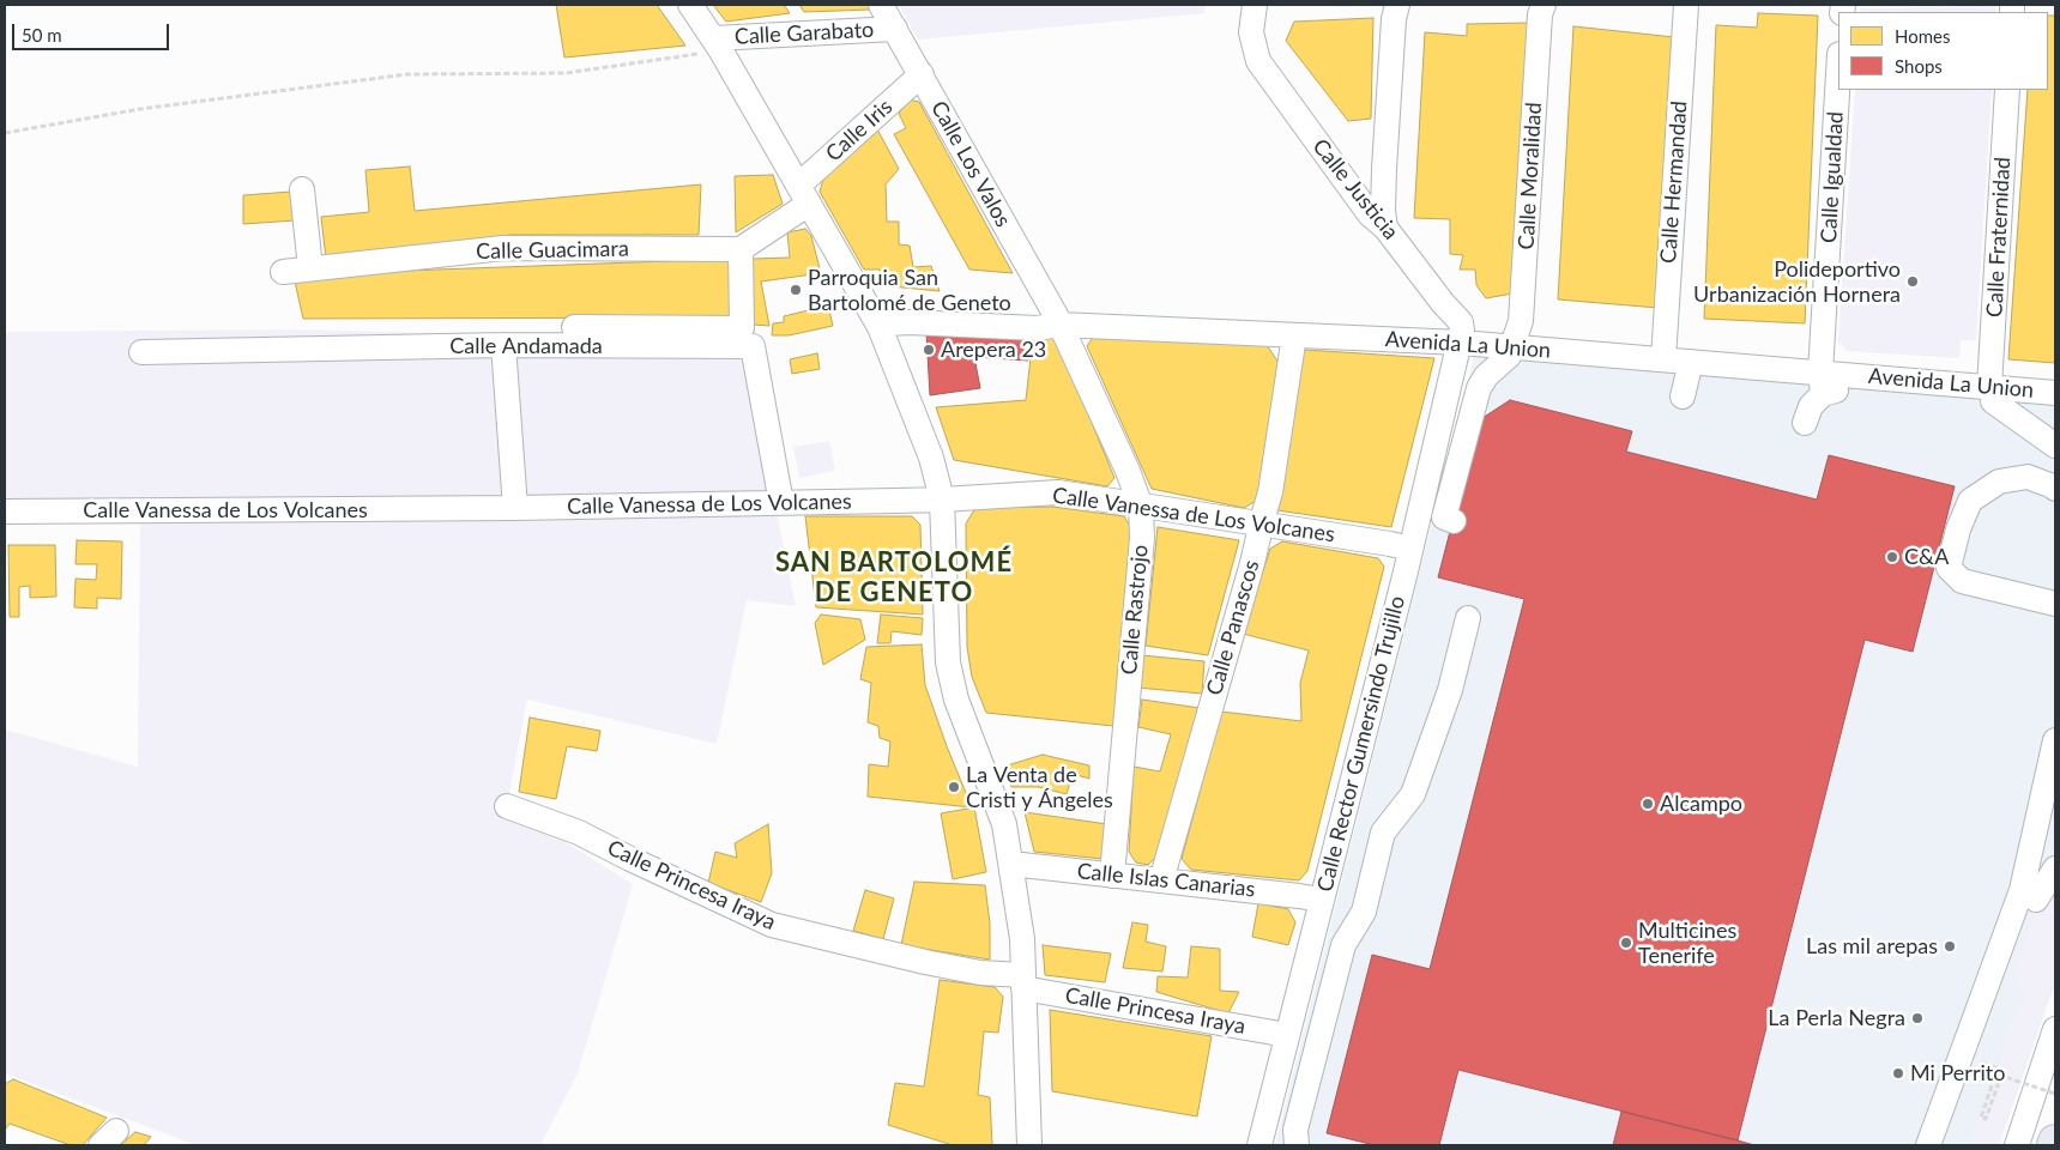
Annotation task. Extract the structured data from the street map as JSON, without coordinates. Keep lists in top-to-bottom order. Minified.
{"streets":{"street":["Calle Garabato","Calle Iris","Calle Los Valos","Calle Moralidad","Calle Igualdad","Calle Hermandad","Calle Justicia","Calle Fraternidad","Calle Guacimara","Avenida La Union","Calle Andamada","Calle Vanessa de Los Volcanes","Calle Rastrojo","Calle Panascos","Calle Rector Gumersindo Trujillo","Calle Islas Canarias","Calle Princesa Iraya"]},"crossings":[["Calle Garabato","Calle Los Valos"],["Calle Iris","Calle Los Valos"],["Calle Los Valos","Avenida La Union"],["Calle Los Valos","Calle Rastrojo"],["Calle Moralidad","Avenida La Union"],["Calle Igualdad","Avenida La Union"],["Calle Hermandad","Avenida La Union"],["Calle Justicia","Avenida La Union"],["Calle Justicia","Calle Rector Gumersindo Trujillo"],["Calle Fraternidad","Avenida La Union"],["Avenida La Union","Calle Rastrojo"],["Avenida La Union","Calle Panascos"],["Avenida La Union","Calle Rector Gumersindo Trujillo"],["Calle Andamada","Calle Vanessa de Los Volcanes"],["Calle Vanessa de Los Volcanes","Calle Rastrojo"],["Calle Vanessa de Los Volcanes","Calle Panascos"],["Calle Vanessa de Los Volcanes","Calle Rector Gumersindo Trujillo"],["Calle Rastrojo","Calle Islas Canarias"],["Calle Panascos","Calle Islas Canarias"],["Calle Rector Gumersindo Trujillo","Calle Islas Canarias"],["Calle Rector Gumersindo Trujillo","Calle Princesa Iraya"]],"districts":["SAN BARTOLOMÉ DE GENETO"],"places":["Polideportivo Urbanización Hornera","Parroquia San Bartolomé de Geneto","Arepera 23","C&A","La Venta de Cristi y Ángeles","Alcampo","Multicines Tenerife","Las mil arepas","La Perla Negra","Mi Perrito"],"legend":["Homes","Shops"],"scale_bar":"50 m"}
